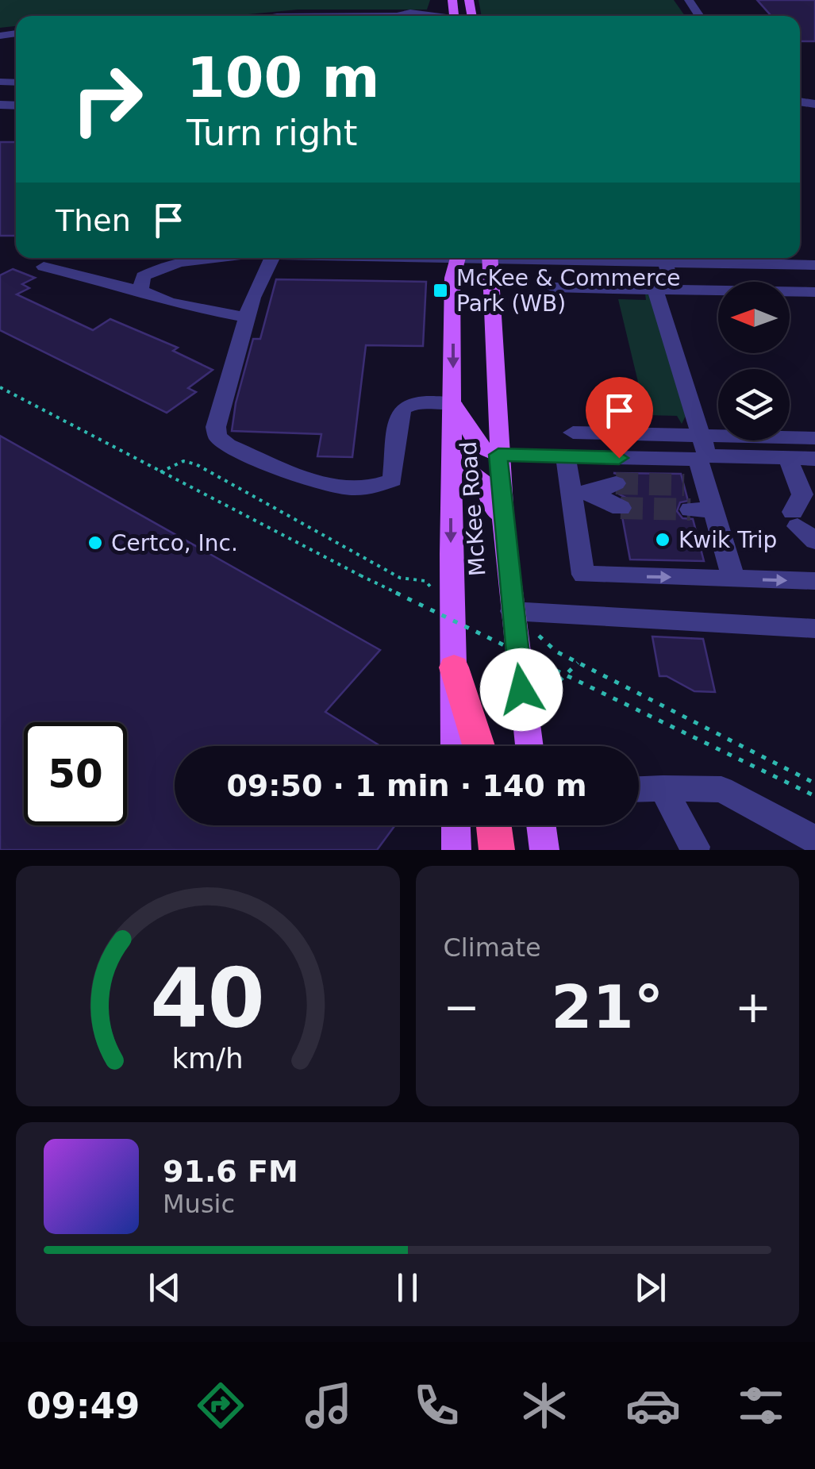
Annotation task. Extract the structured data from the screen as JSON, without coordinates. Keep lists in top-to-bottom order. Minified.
{"streets":{"main road":["McKee Road"]},"places":{"transit":["McKee & Commerce Park (WB)"],"other":["Kwik Trip","Certco, Inc."]},"north":"left","page":{"turn":["100 m","Turn right"],"then":"Then","limit":"50","trip":"09:50 · 1 min · 140 m","tile":"Climate","heat":["−","21°","+"],"song":["91.6 FM","Music"],"tabs":"09:49","gauge":["40","km/h"]}}
